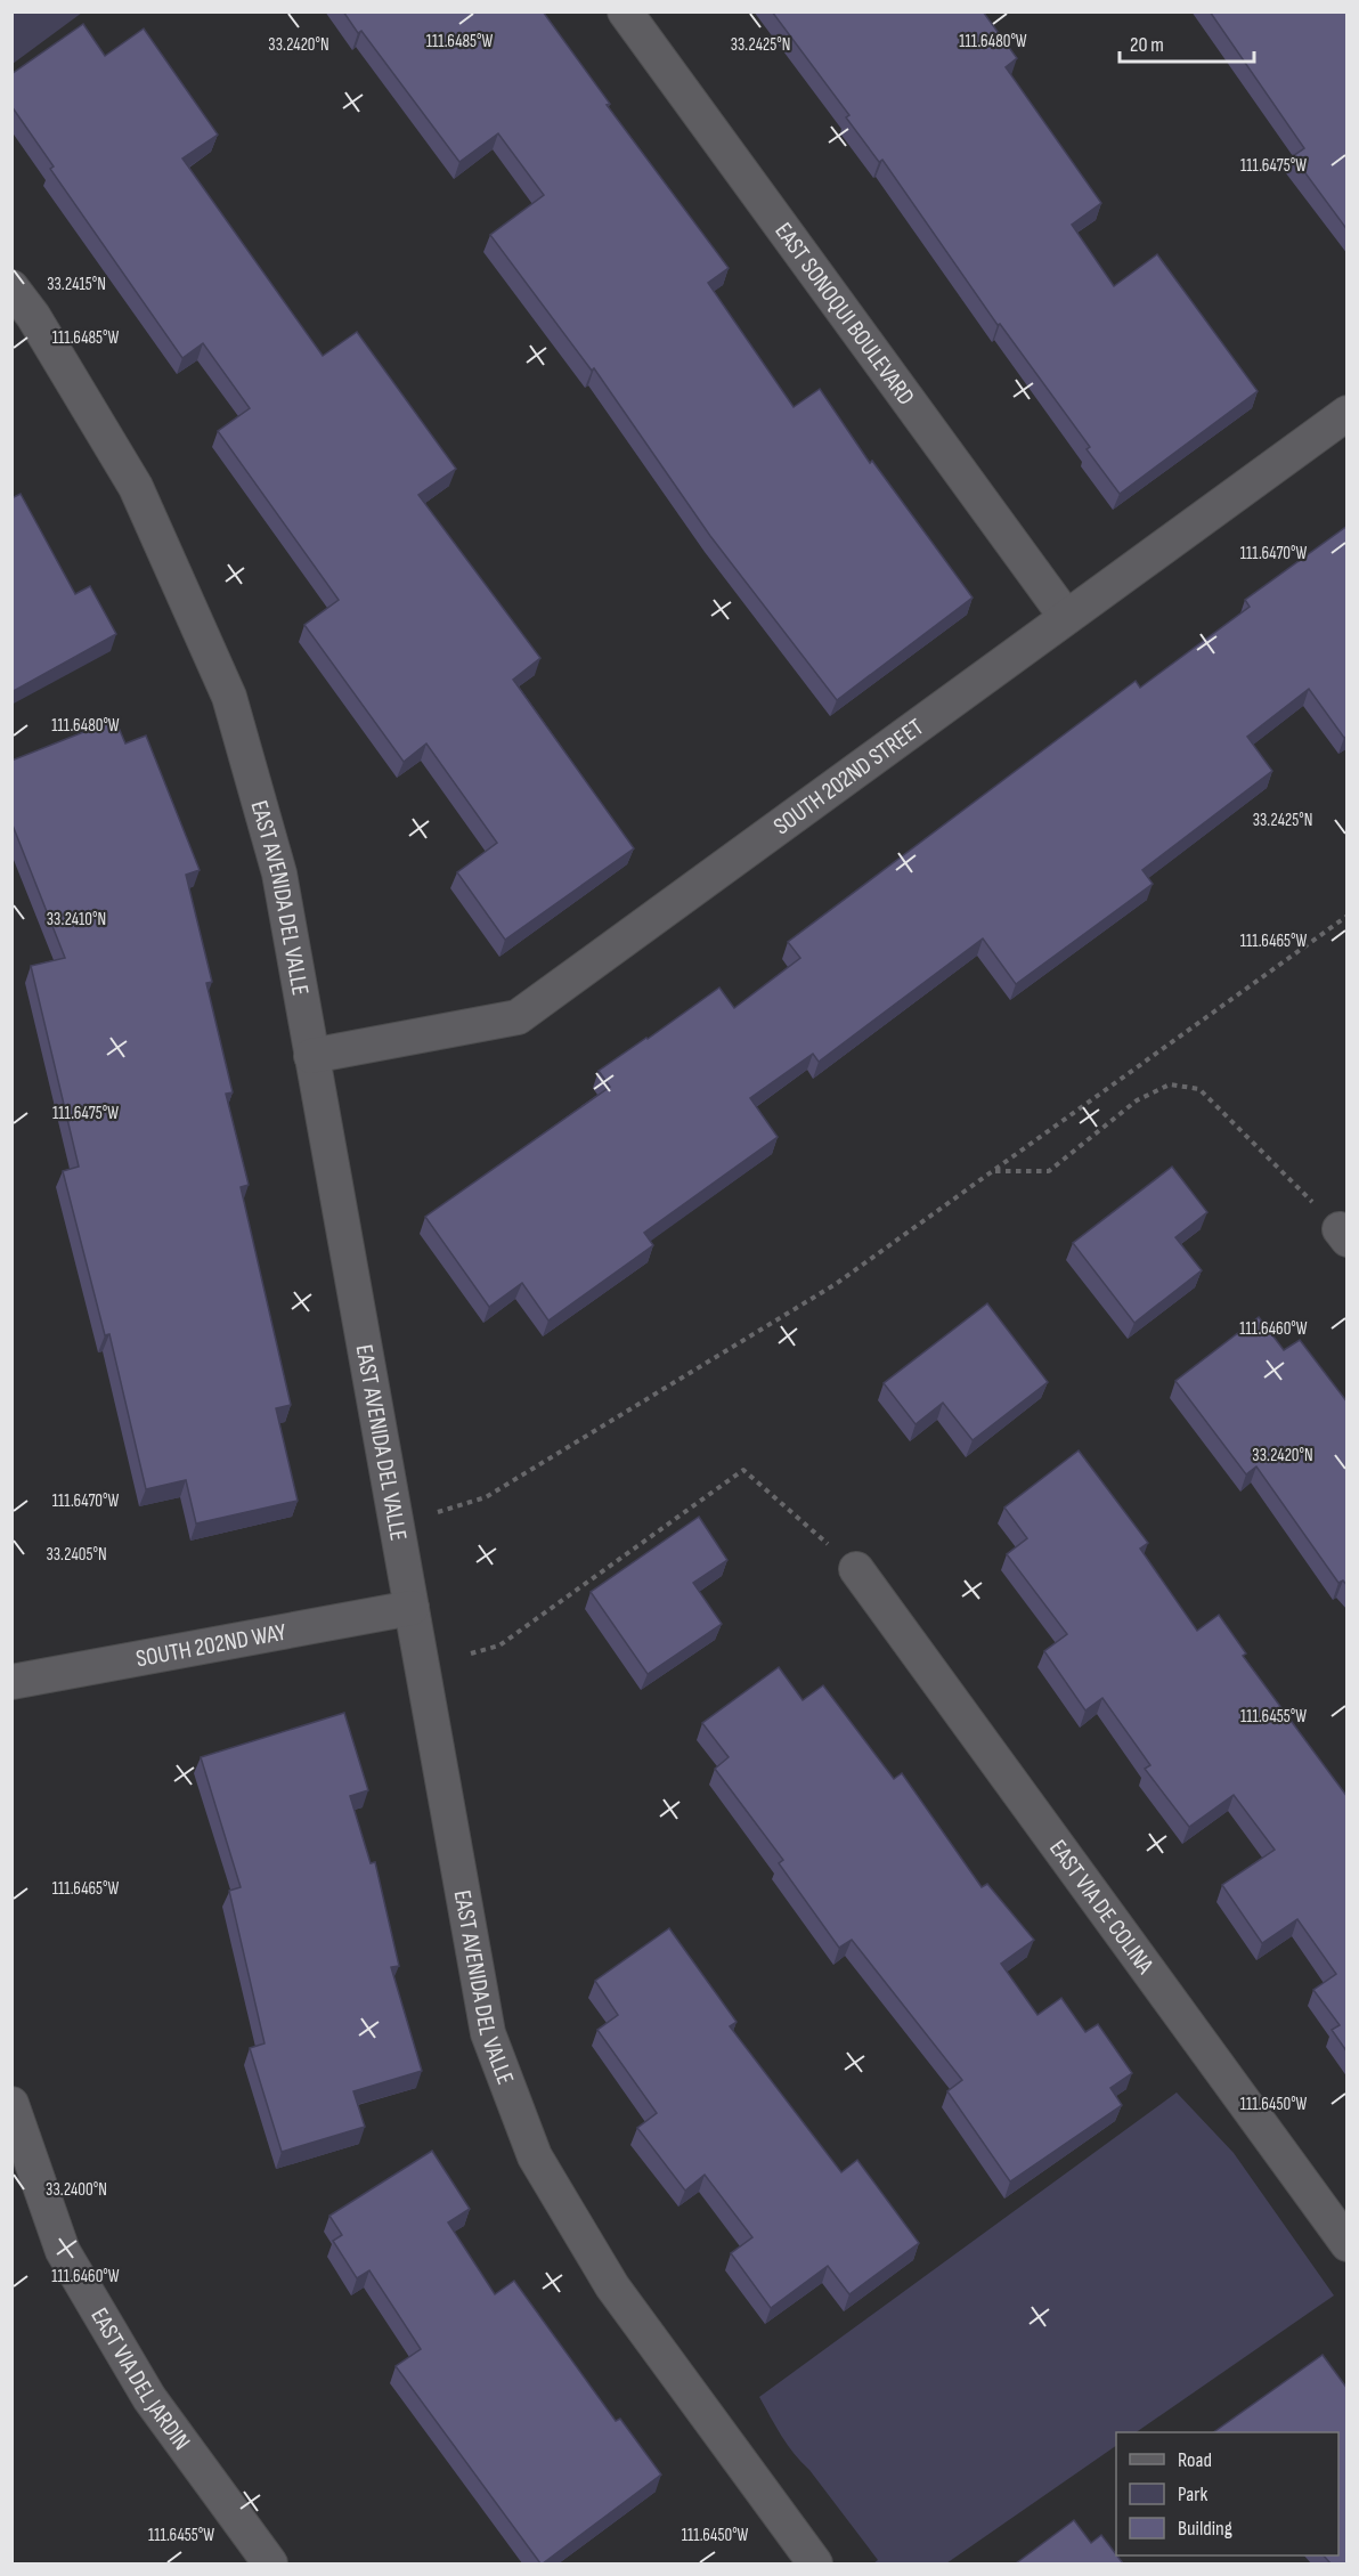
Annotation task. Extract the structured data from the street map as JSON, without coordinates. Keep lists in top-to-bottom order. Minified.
{"streets":{"street":["EAST SONOQUI BOULEVARD","SOUTH 202ND STREET","EAST AVENIDA DEL VALLE","SOUTH 202ND WAY","EAST VIA DE COLINA","EAST VIA DEL JARDIN"]},"crossings":[["EAST SONOQUI BOULEVARD","SOUTH 202ND STREET"],["SOUTH 202ND STREET","EAST AVENIDA DEL VALLE"],["EAST AVENIDA DEL VALLE","SOUTH 202ND WAY"]],"legend":["Road","Park","Building"],"scale_bar":"20 m","coordinates":["111.6485°W","111.6480°W","33.2420°N","33.2425°N","111.6475°W","33.2415°N","111.6470°W","33.2410°N","111.6465°W","111.6460°W","33.2405°N","111.6455°W","111.6450°W","33.2400°N"]}
